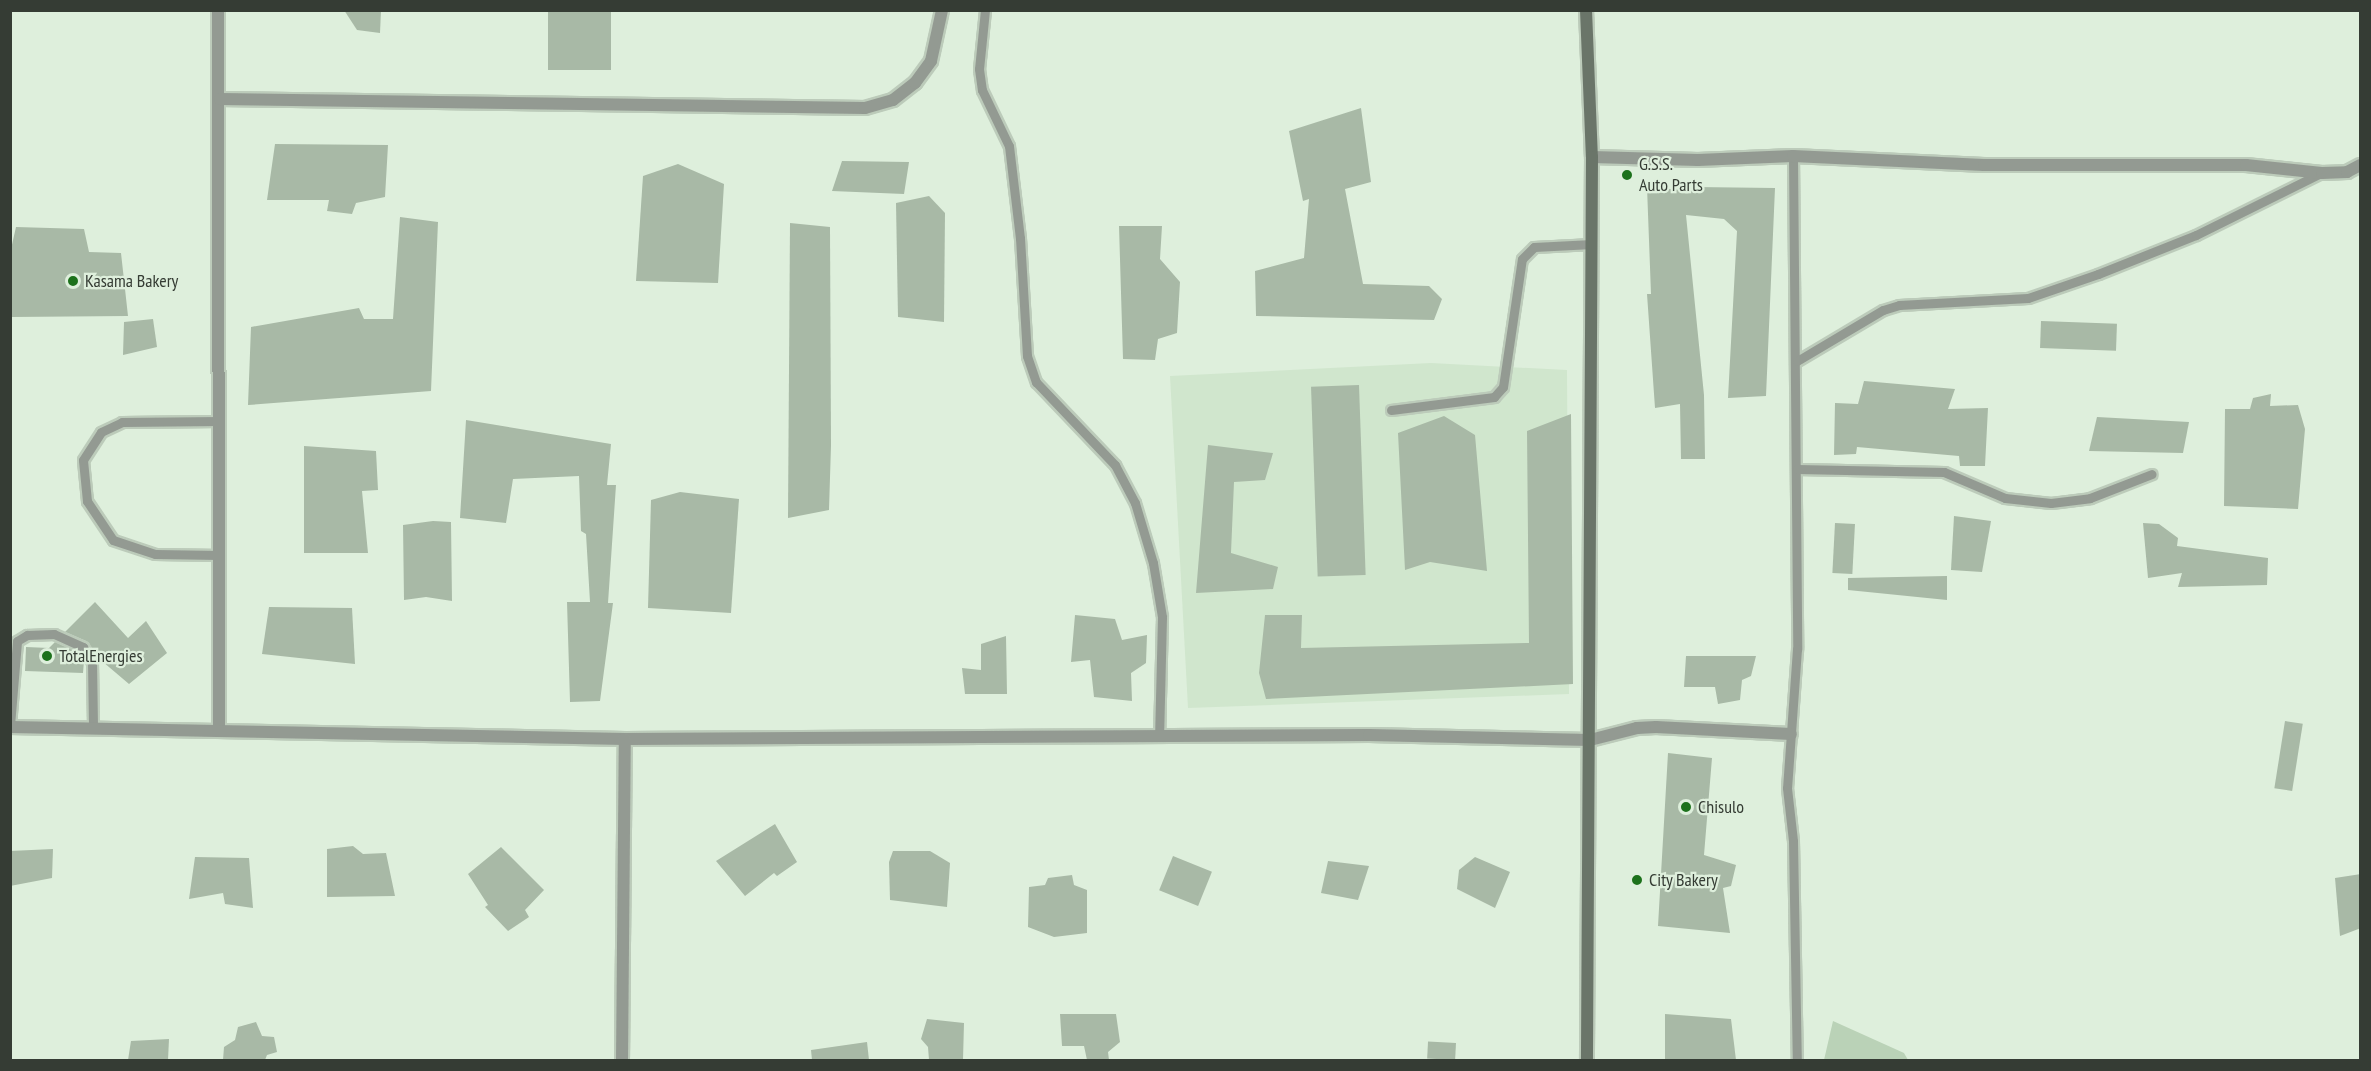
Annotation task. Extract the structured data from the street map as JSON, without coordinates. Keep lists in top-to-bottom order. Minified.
{"places":["G.S.S. Auto Parts","Kasama Bakery","TotalEnergies","Chisulo","City Bakery"]}
